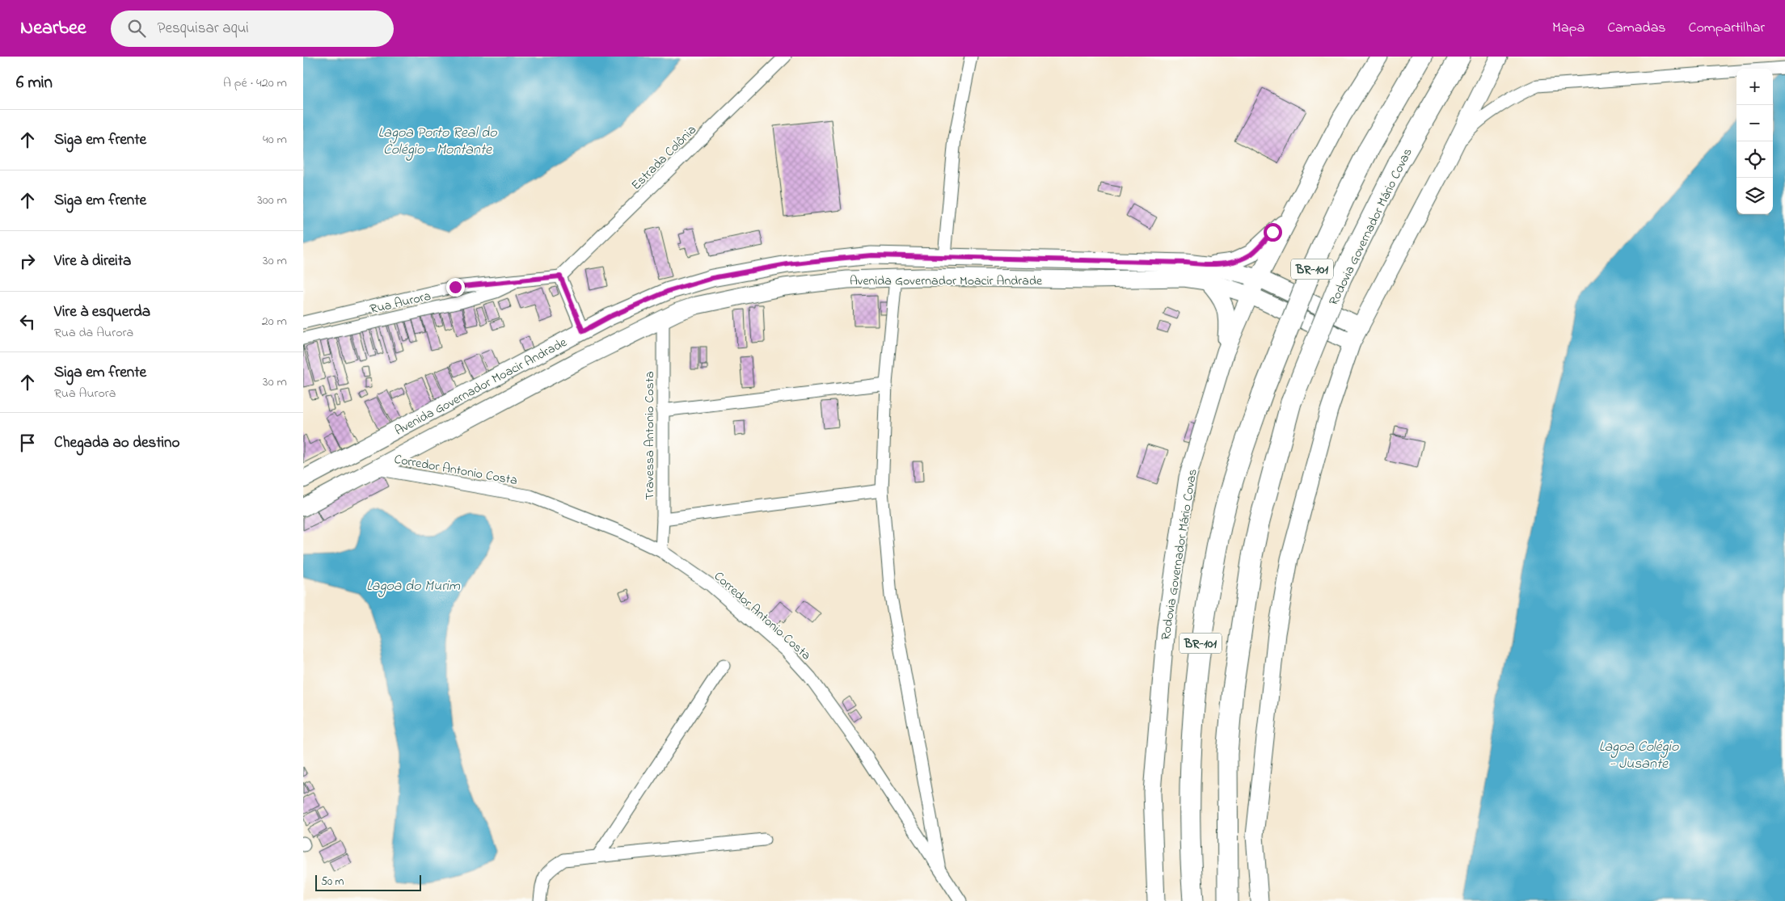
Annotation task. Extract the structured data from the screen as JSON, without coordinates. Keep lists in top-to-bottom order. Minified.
{"streets":{"highway":["Rodovia Governador Mário Covas","BR-101"],"main road":["Avenida Governador Moacir Andrade"],"street":["Estrada Colônia","Rua Aurora","Travessa Antonio Costa","Corredor Antonio Costa"]},"crossings":[["Rodovia Governador Mário Covas","Avenida Governador Moacir Andrade"],["Avenida Governador Moacir Andrade","Travessa Antonio Costa"],["Avenida Governador Moacir Andrade","Corredor Antonio Costa"],["Travessa Antonio Costa","Corredor Antonio Costa"]],"water":["Lagoa Porto Real do Colégio - Montante","Lagoa do Murim","Lagoa Colégio - Jusante"],"scale_bar":"50 m","page":{"header":"Nearbee","search":"Pesquisar aqui","nav":["Mapa","Camadas","Compartilhar"],"heading":["6 min","A pé · 420 m"],"map_buttons":["+","−"],"list":[["Siga em frente","40 m"],["Siga em frente","300 m"],["Vire à direita","30 m"],["Vire à esquerda","Rua da Aurora","20 m"],["Siga em frente","Rua Aurora","30 m"],"Chegada ao destino"],"scale":"50 m"}}
